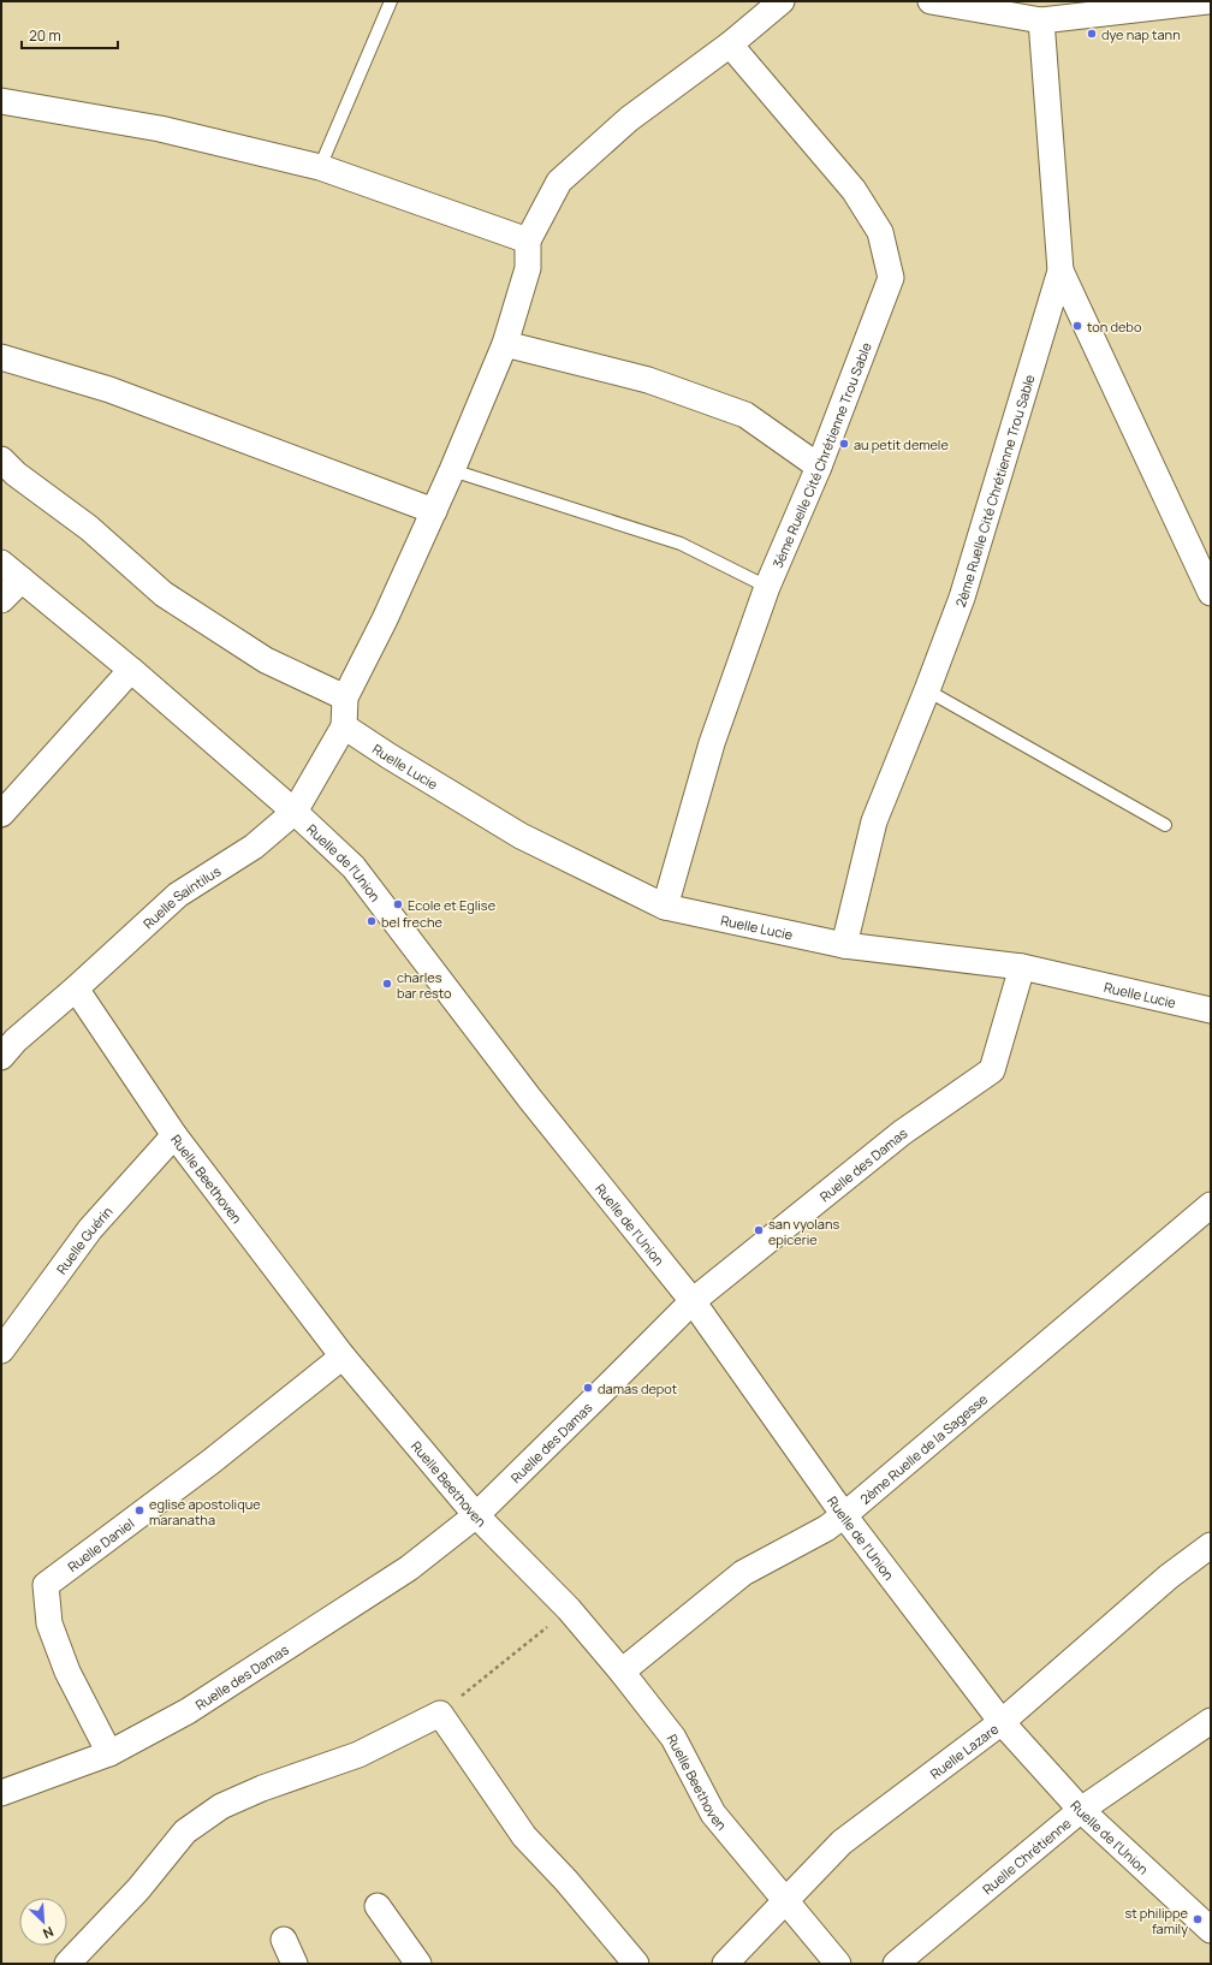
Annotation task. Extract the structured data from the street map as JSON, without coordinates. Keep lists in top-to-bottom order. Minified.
{"streets":{"street":["3ème Ruelle Cité Chrétienne Trou Sable","2ème Ruelle Cité Chrétienne Trou Sable","Ruelle Lucie","Ruelle de l'Union","Ruelle Saintilus","Ruelle des Damas","Ruelle Beethoven","Ruelle Guérin","2ème Ruelle de la Sagesse","Ruelle Daniel","Ruelle Lazare","Ruelle Chrétienne"]},"crossings":[["3ème Ruelle Cité Chrétienne Trou Sable","Ruelle Lucie"],["2ème Ruelle Cité Chrétienne Trou Sable","Ruelle Lucie"],["Ruelle Lucie","Ruelle Saintilus"],["Ruelle Lucie","Ruelle des Damas"],["Ruelle de l'Union","Ruelle Saintilus"],["Ruelle de l'Union","Ruelle des Damas"],["Ruelle de l'Union","2ème Ruelle de la Sagesse"],["Ruelle de l'Union","Ruelle Lazare"],["Ruelle de l'Union","Ruelle Chrétienne"],["Ruelle Saintilus","Ruelle Beethoven"],["Ruelle des Damas","Ruelle Beethoven"],["Ruelle des Damas","Ruelle Daniel"],["Ruelle Beethoven","Ruelle Guérin"],["Ruelle Beethoven","2ème Ruelle de la Sagesse"],["Ruelle Beethoven","Ruelle Daniel"],["Ruelle Beethoven","Ruelle Lazare"]],"places":["dye nap tann","ton debo","au petit demele","Ecole et Eglise","bel freche","charles bar resto","san vyolans epicerie","damas depot","eglise apostolique maranatha","st philippe family"],"scale_bar":"20 m","north":"bottom right"}
